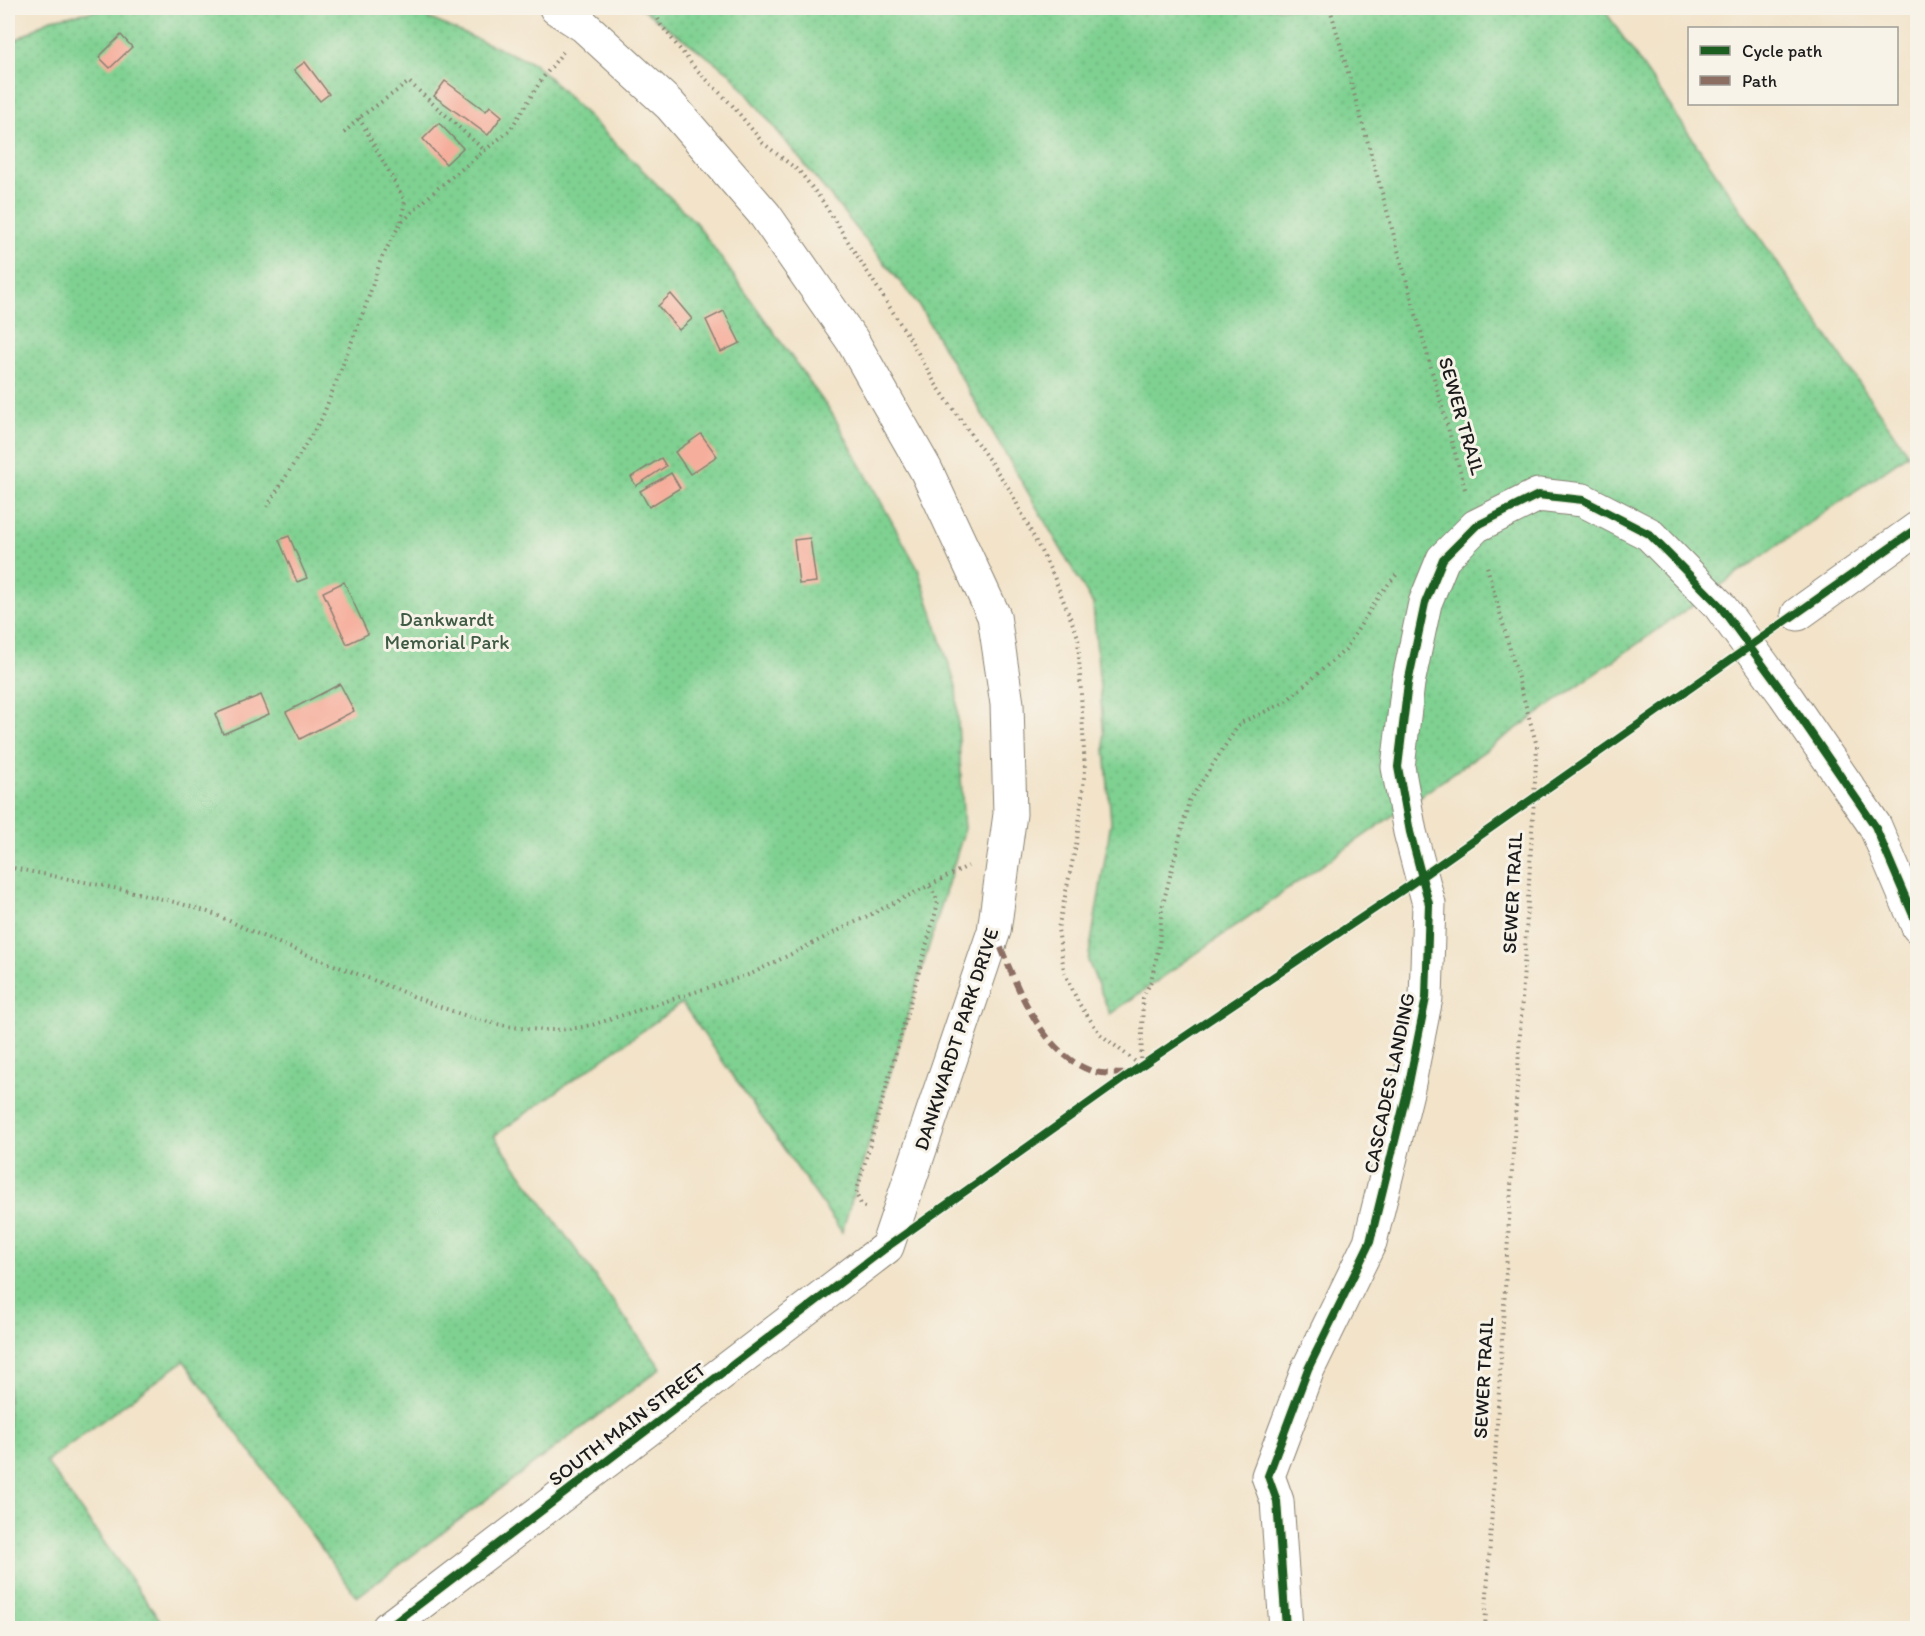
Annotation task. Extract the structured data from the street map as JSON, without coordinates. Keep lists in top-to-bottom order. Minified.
{"streets":{"street":["DANKWARDT PARK DRIVE","CASCADES LANDING","SOUTH MAIN STREET"],"cycle path":["SEWER TRAIL"]},"crossings":[["SEWER TRAIL","CASCADES LANDING"],["DANKWARDT PARK DRIVE","SOUTH MAIN STREET"]],"parks":["Dankwardt Memorial Park"],"legend":["Cycle path","Path"]}
